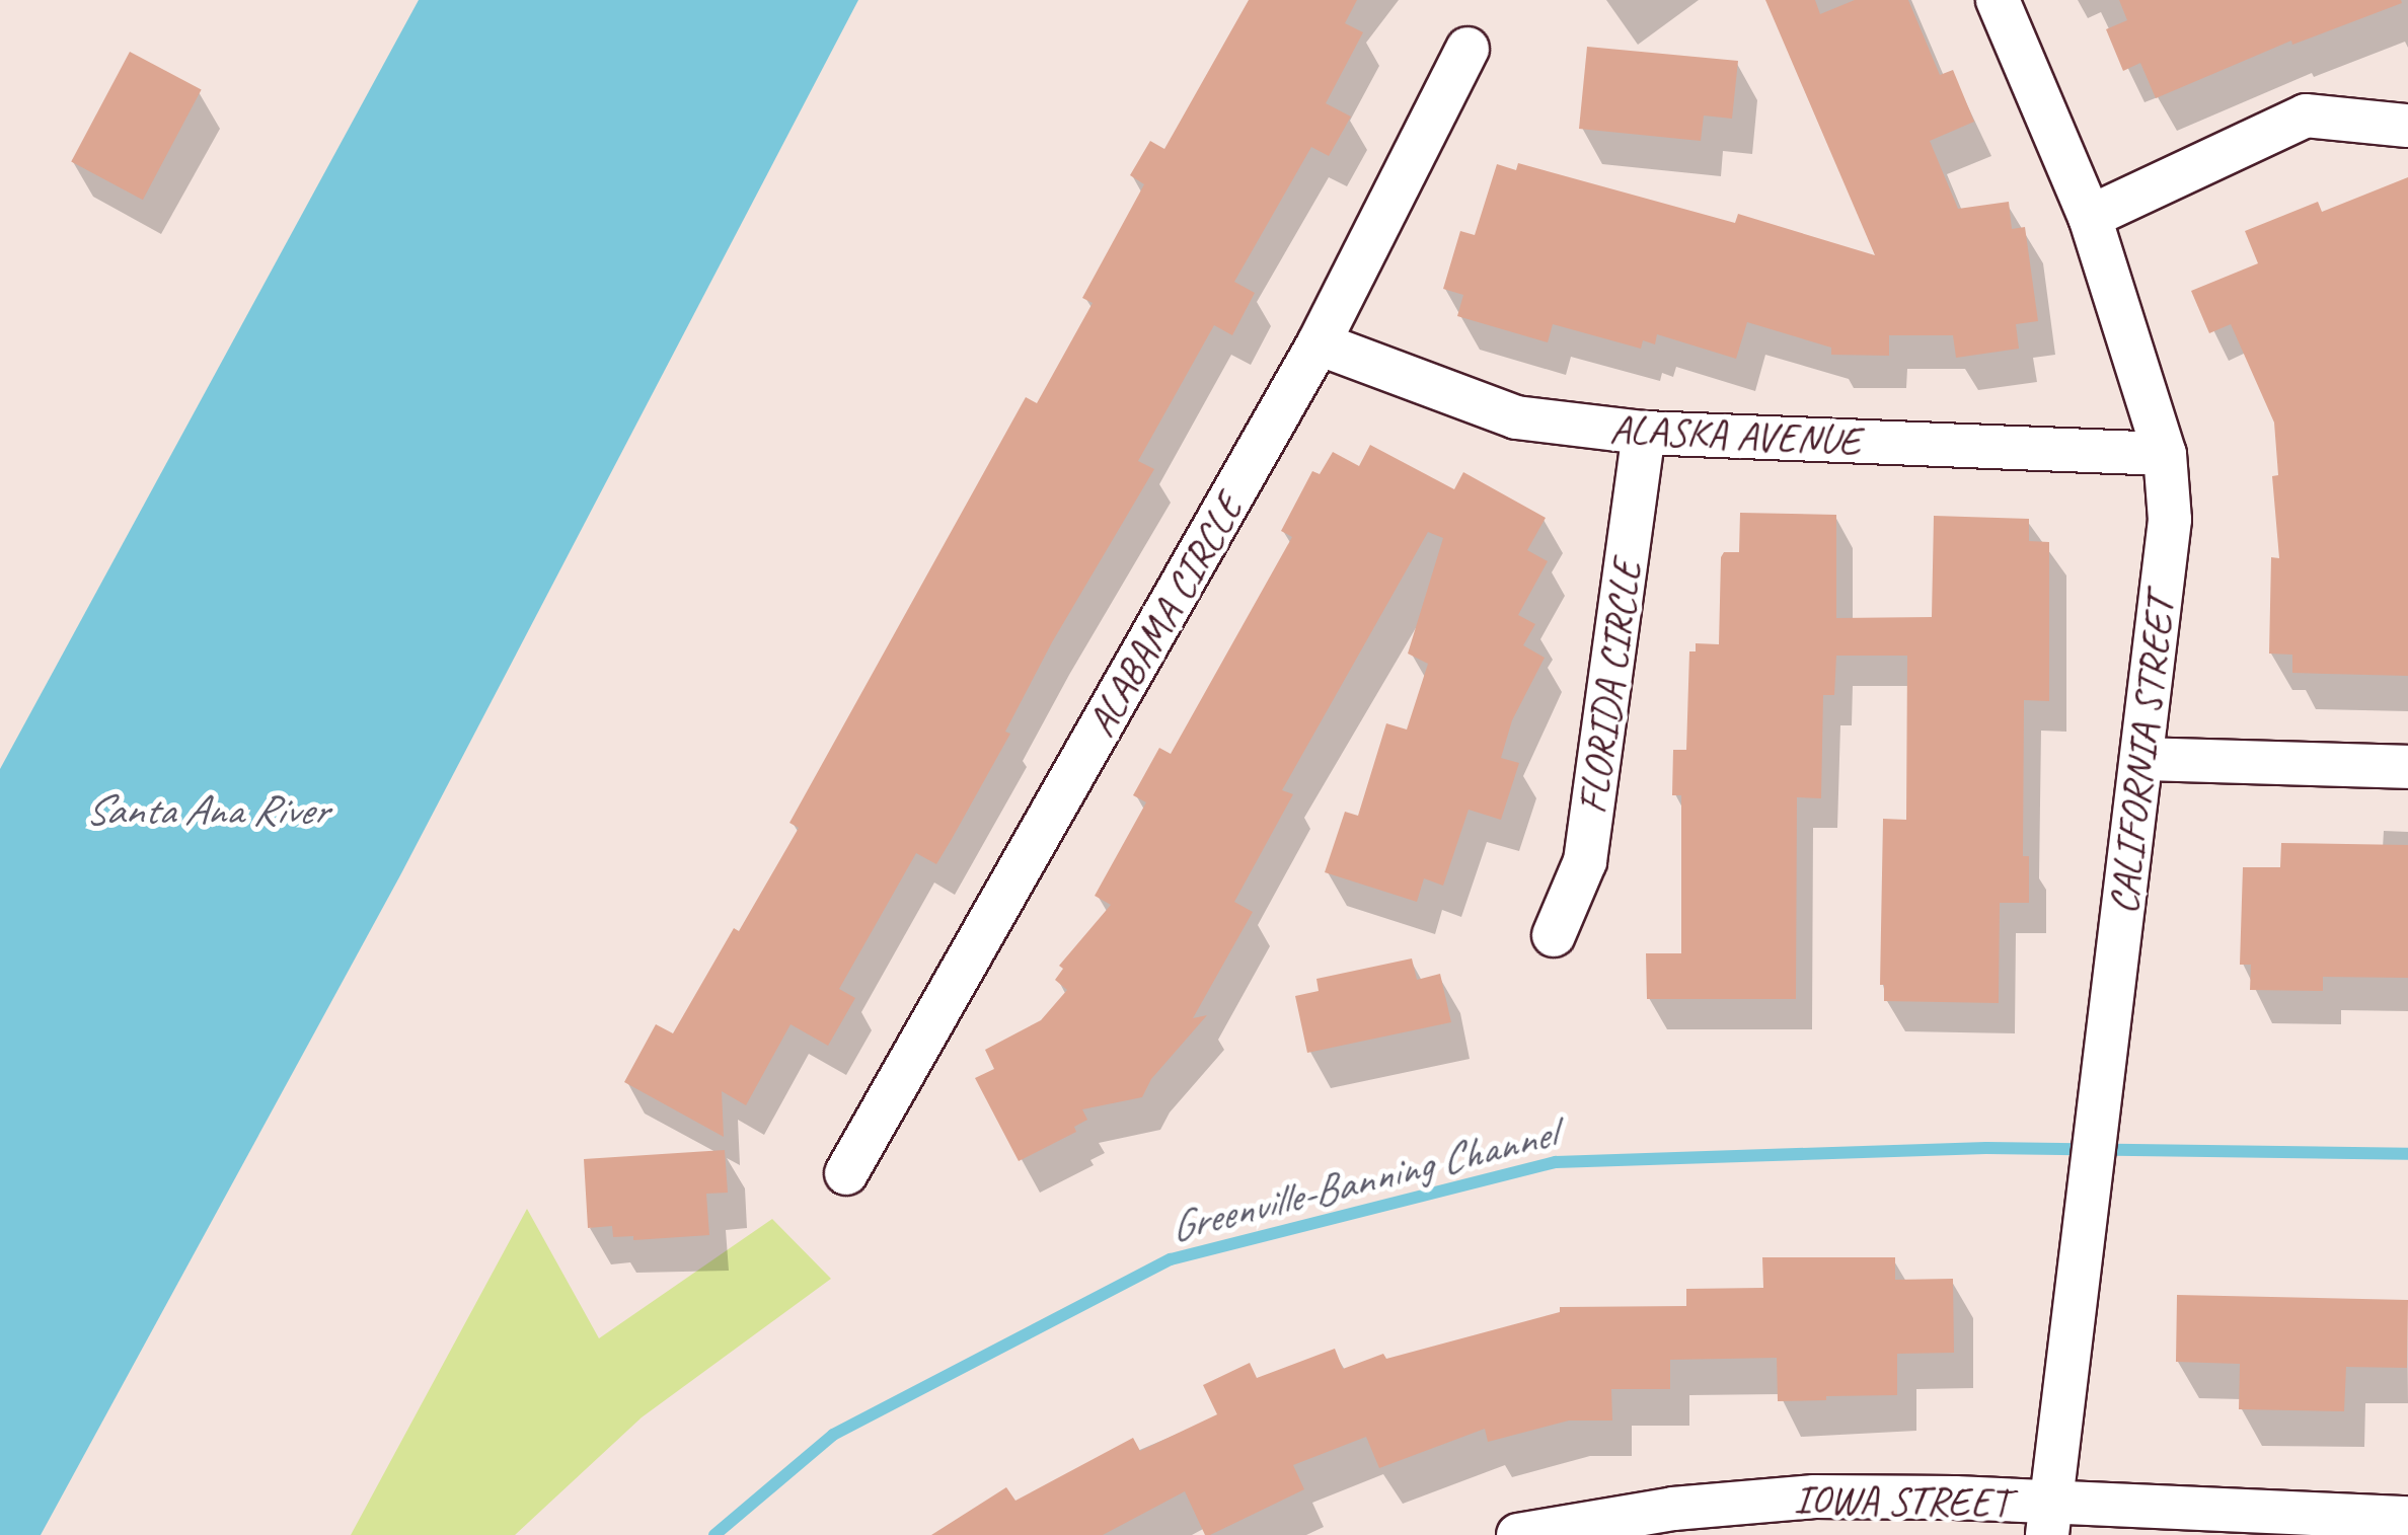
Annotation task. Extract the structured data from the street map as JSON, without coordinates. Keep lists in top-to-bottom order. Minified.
{"streets":{"street":["ALASKA AVENUE","ALABAMA CIRCLE","FLORIDA CIRCLE","CALIFORNIA STREET","IOWA STREET"]},"crossings":[["ALASKA AVENUE","ALABAMA CIRCLE"],["ALASKA AVENUE","FLORIDA CIRCLE"],["ALASKA AVENUE","CALIFORNIA STREET"],["CALIFORNIA STREET","IOWA STREET"]],"water":["Santa Ana River","Greenville-Banning Channel"]}
